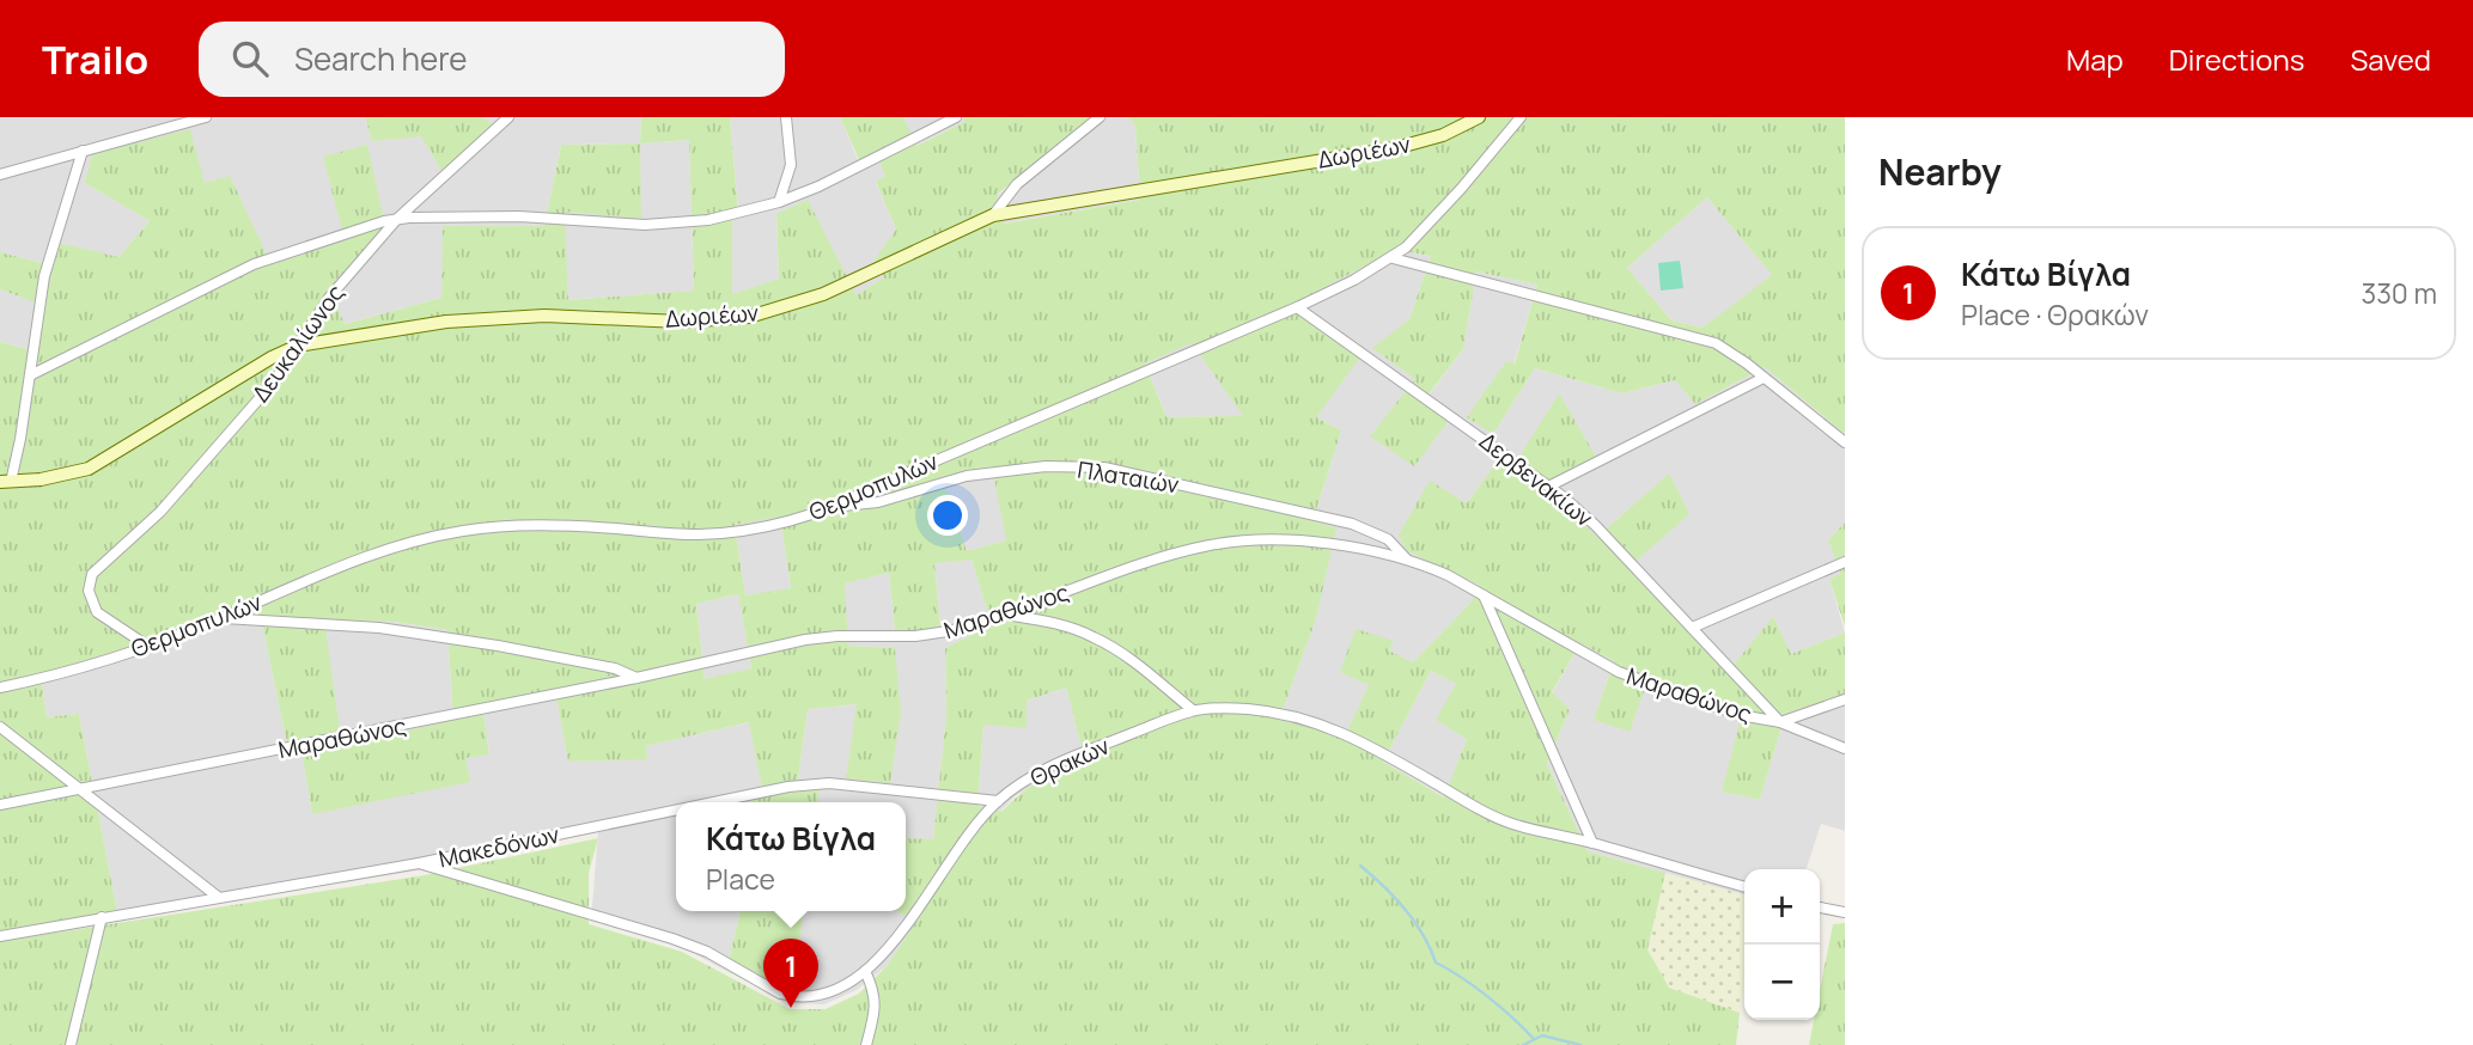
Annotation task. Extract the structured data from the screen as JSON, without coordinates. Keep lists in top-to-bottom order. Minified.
{"streets":{"street":["Δωριέων","Δευκαλίωνος","Πλαταιών","Δερβενακίων","Θερμοπυλών","Μαραθώνος","Θρακών","Μακεδόνων"]},"crossings":[["Δωριέων","Δευκαλίωνος"],["Δευκαλίωνος","Θερμοπυλών"],["Πλαταιών","Θερμοπυλών"],["Πλαταιών","Μαραθώνος"],["Δερβενακίων","Θερμοπυλών"],["Δερβενακίων","Μαραθώνος"],["Θρακών","Μακεδόνων"]],"page":{"header":"Trailo","search":"Search here","nav":["Map","Directions","Saved"],"heading":"Nearby","list":[{"mark":"1","name":"Κάτω Βίγλα","note":"Place · Θρακών","value":"330 m"}],"popup":["Κάτω Βίγλα","Place"],"map_buttons":["+","−"],"pins":"1"}}
